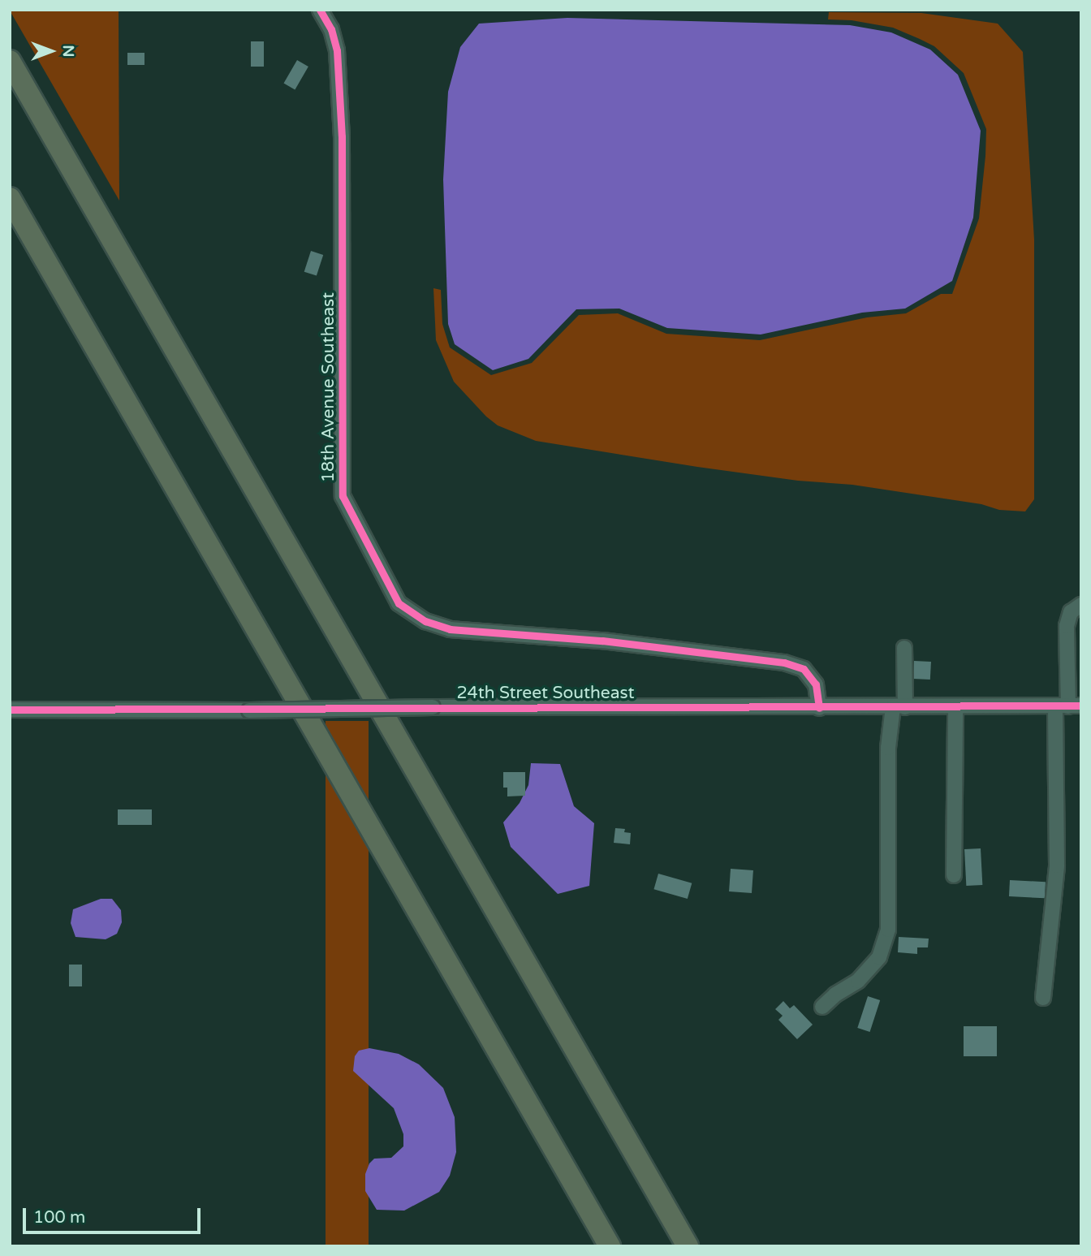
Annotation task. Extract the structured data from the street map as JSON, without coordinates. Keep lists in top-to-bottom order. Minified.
{"streets":{"street":["18th Avenue Southeast","24th Street Southeast"]},"crossings":[["18th Avenue Southeast","24th Street Southeast"]],"scale_bar":"100 m","north":"right"}
